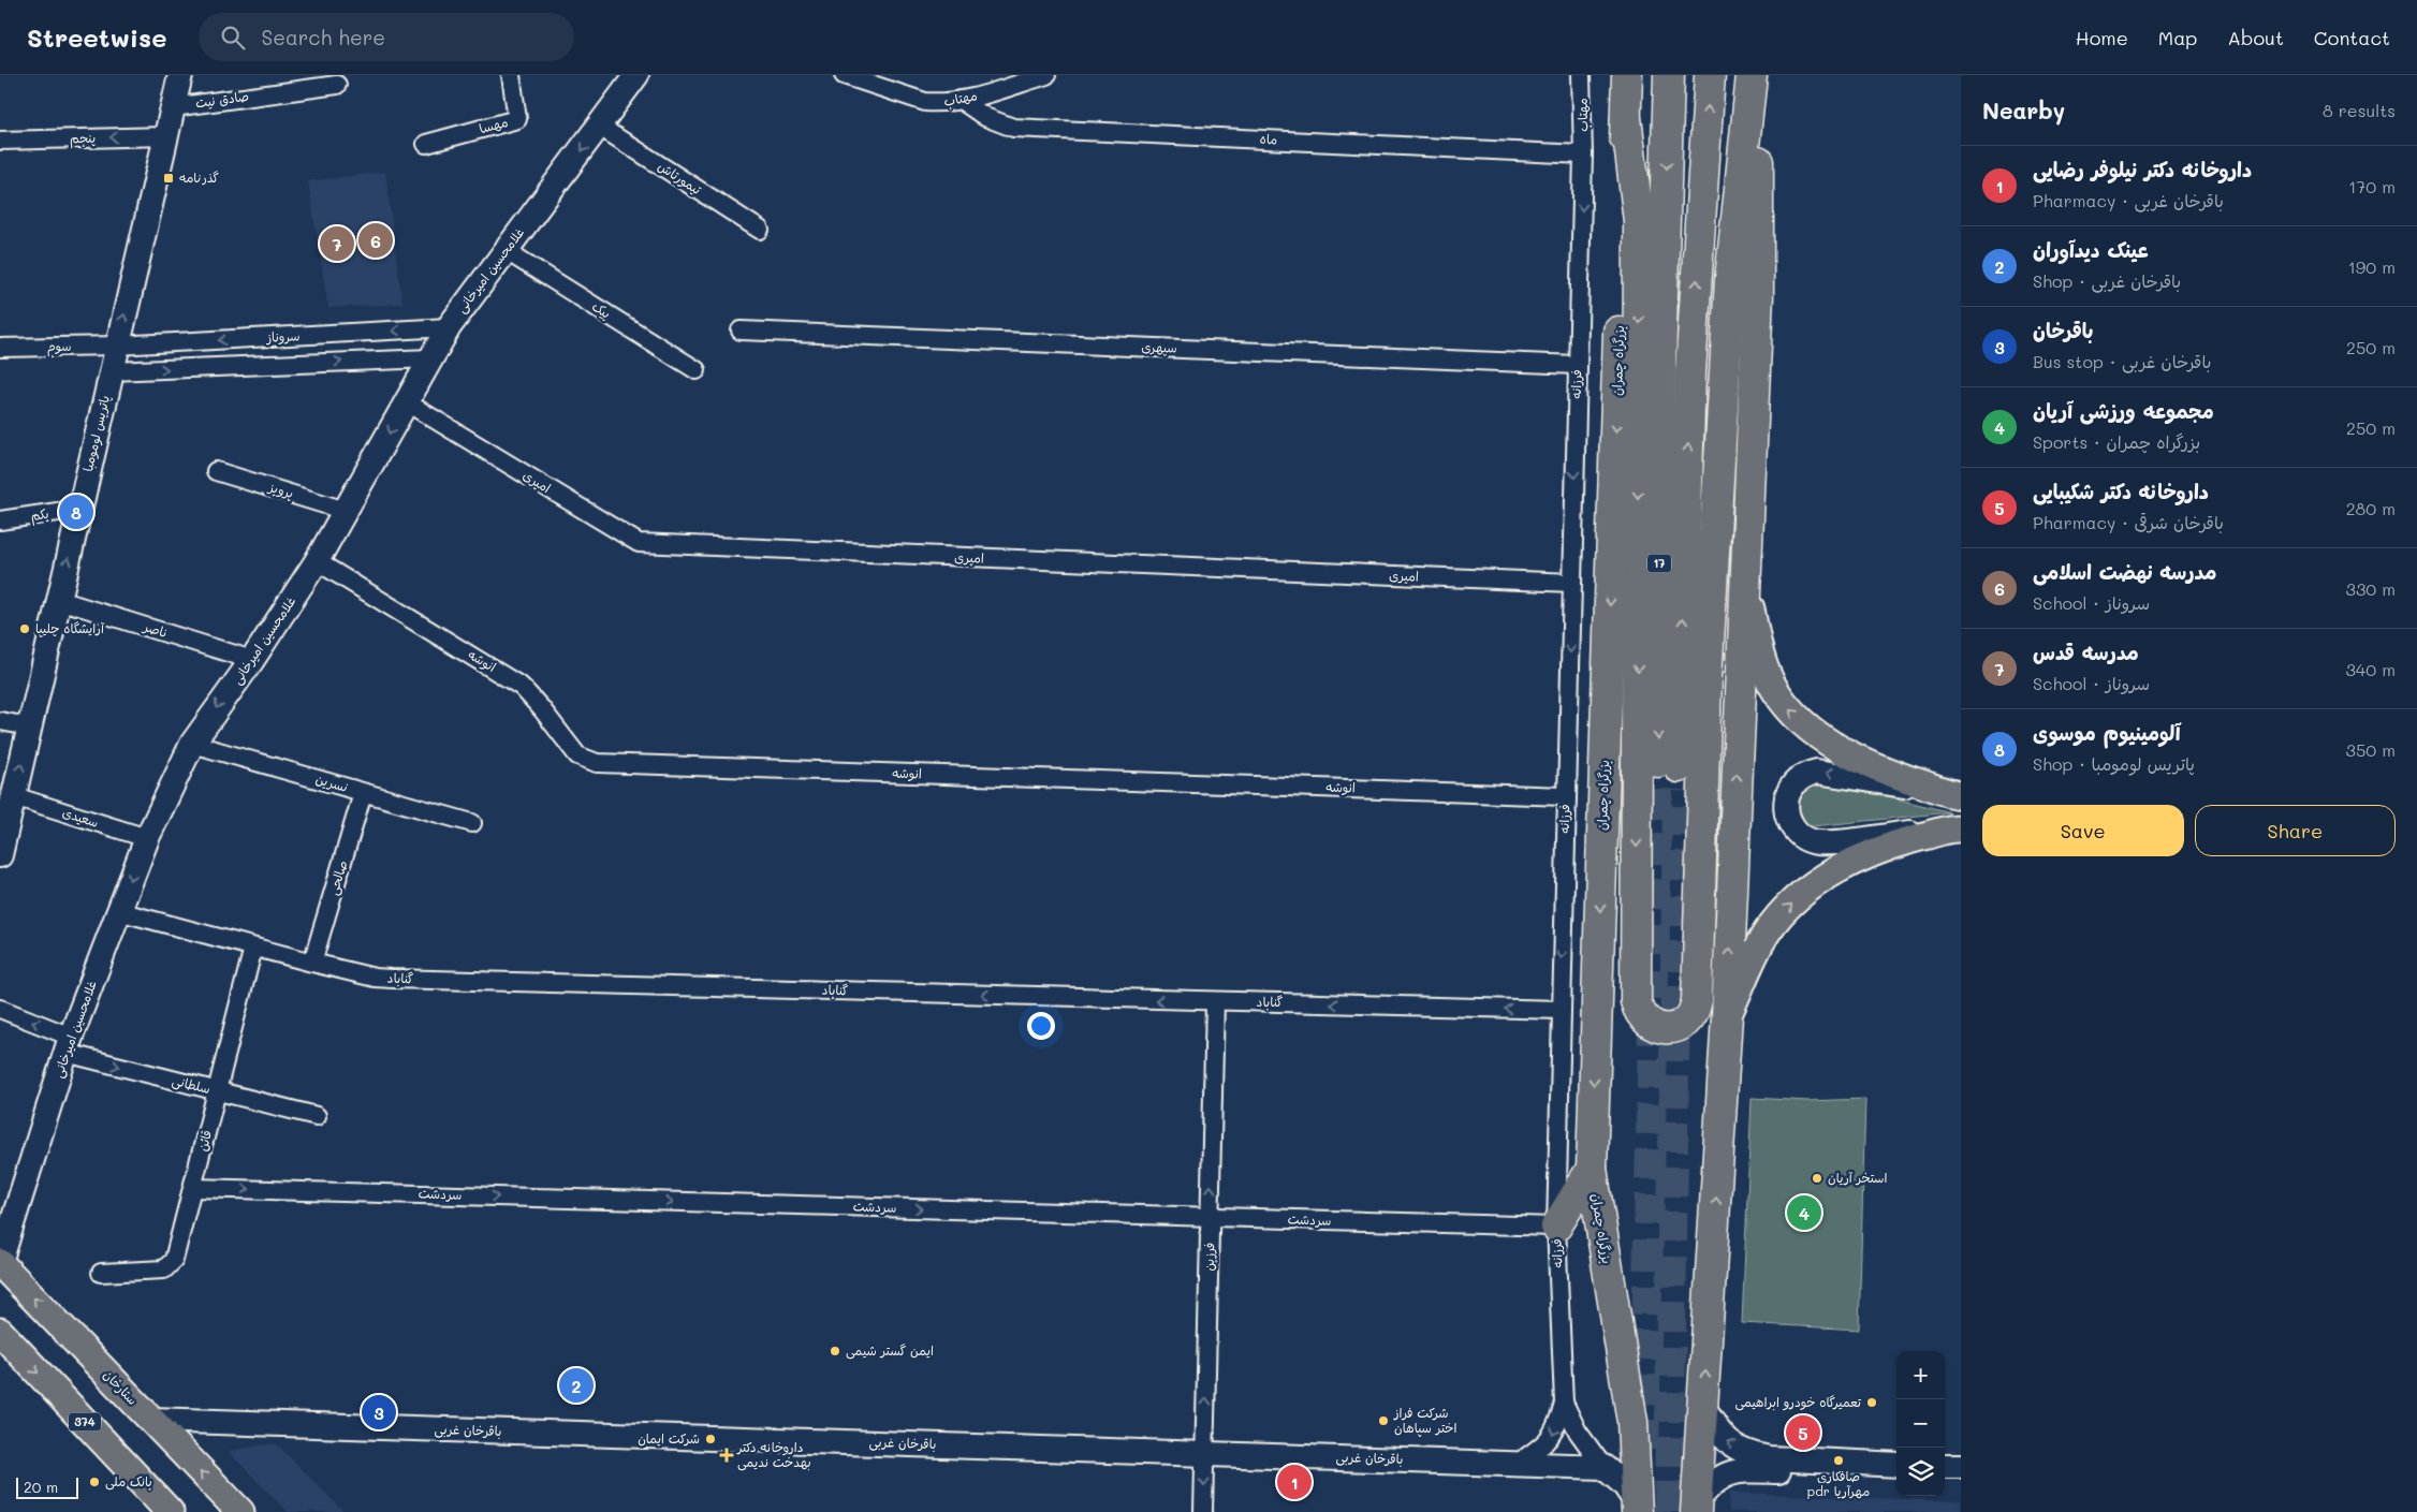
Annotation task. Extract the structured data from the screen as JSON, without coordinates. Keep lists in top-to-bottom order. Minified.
{"streets":{"highway":["بزرگراه چمران","17"],"main road":["غلامحسین امیرخانی","پاتریس لومومبا","ستارخان","374","باقرخان غربی"],"street":["مهتاب","صادق نیت","مهسا","پنجم","ماه","تیمورتاش","پیک","سروناز","سوم","سپهری","فرزانه","امیری","پرویز","یکم","ناصر","انوشه","نسرین","سعیدی","صالحی","گناباد","سلطانی","قائن","سردشت","فرزین"]},"crossings":[["مهتاب","ماه"],["مهتاب","فرزانه"],["صادق نیت","پاتریس لومومبا"],["پنجم","پاتریس لومومبا"],["ماه","فرزانه"],["تیمورتاش","غلامحسین امیرخانی"],["غلامحسین امیرخانی","پیک"],["غلامحسین امیرخانی","سروناز"],["غلامحسین امیرخانی","امیری"],["غلامحسین امیرخانی","پرویز"],["غلامحسین امیرخانی","ناصر"],["غلامحسین امیرخانی","انوشه"],["غلامحسین امیرخانی","نسرین"],["غلامحسین امیرخانی","سعیدی"],["غلامحسین امیرخانی","گناباد"],["غلامحسین امیرخانی","سلطانی"],["غلامحسین امیرخانی","ستارخان"],["سروناز","سوم"],["سروناز","پاتریس لومومبا"],["سوم","پاتریس لومومبا"],["سپهری","فرزانه"],["فرزانه","امیری"],["فرزانه","انوشه"],["فرزانه","گناباد"],["فرزانه","سردشت"],["فرزانه","باقرخان غربی"],["پاتریس لومومبا","یکم"],["پاتریس لومومبا","ناصر"],["پاتریس لومومبا","سعیدی"],["نسرین","صالحی"],["صالحی","گناباد"],["گناباد","قائن"],["گناباد","فرزین"],["سلطانی","قائن"],["قائن","سردشت"],["سردشت","فرزین"],["فرزین","باقرخان غربی"],["ستارخان","باقرخان غربی"]],"one_way":["پنجم","فرزانه","پاتریس لومومبا","گناباد","سردشت"],"places":{"transit":["گذرنامه"],"other":["آرایشگاه چلیپا","استخر آریان","ایمن گستر شیمی","تعمیرگاه خودرو ابراهیمی","شرکت فراز اختر سپاهان","شرکت ایمان","صافکاری pdr مهرآریا","بانک ملی"],"health":["داروخانه دکتر بهدخت ندیمی"]},"scale_bar":"20 m","page":{"header":"Streetwise","search":"Search here","nav":["Home","Map","About","Contact"],"heading":["Nearby","8 results"],"list":[{"mark":"1","name":"داروخانه دکتر نیلوفر رضایی","note":"Pharmacy · باقرخان غربی","value":"170 m"},{"mark":"2","name":"عینک دیدآوران","note":"Shop · باقرخان غربی","value":"190 m"},{"mark":"3","name":"باقرخان","note":"Bus stop · باقرخان غربی","value":"250 m"},{"mark":"4","name":"مجموعه ورزشی آریان","note":"Sports · بزرگراه چمران","value":"250 m"},{"mark":"5","name":"داروخانه دکتر شکیبایی","note":"Pharmacy · باقرخان شرقی","value":"280 m"},{"mark":"6","name":"مدرسه نهضت اسلامی","note":"School · سروناز","value":"330 m"},{"mark":"7","name":"مدرسه قدس","note":"School · سروناز","value":"340 m"},{"mark":"8","name":"آلومینیوم موسوی","note":"Shop · پاتریس لومومبا","value":"350 m"}],"pins":["6","7","8","4","2","3","5","1"],"buttons":["Save","Share"],"map_buttons":["+","−"],"scale":"20 m"}}
